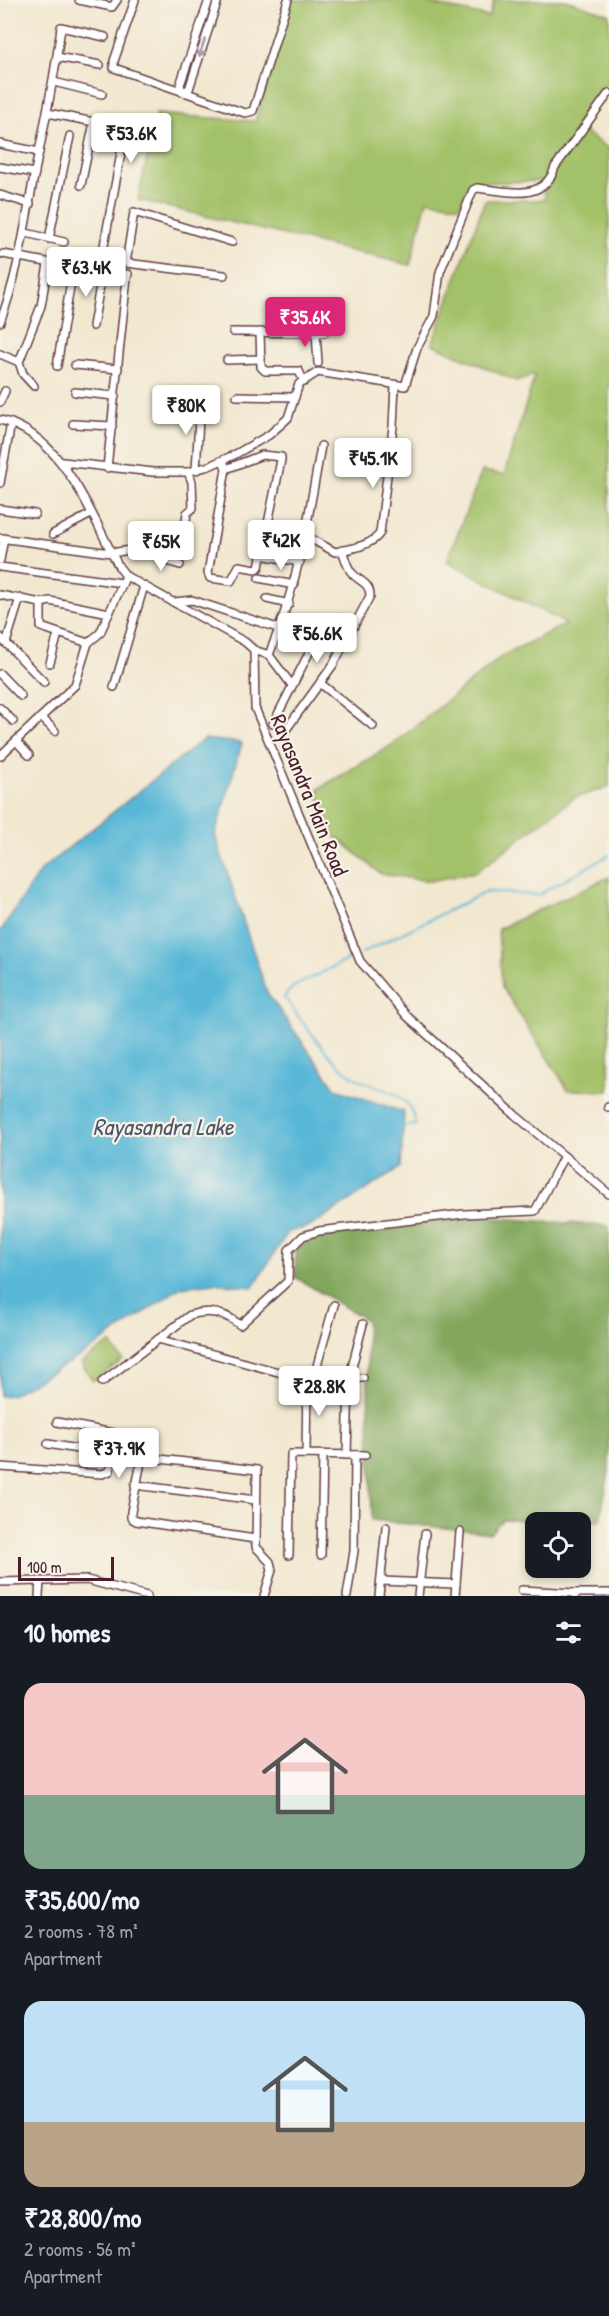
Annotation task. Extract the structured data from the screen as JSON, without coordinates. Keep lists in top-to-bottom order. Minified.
{"streets":{"street":["Rayasandra Main Road"]},"water":["Rayasandra Lake"],"scale_bar":"100 m","page":{"price":["₹53.6K","₹63.4K","₹35.6K","₹80K","₹45.1K","₹42K","₹65K","₹56.6K","₹28.8K","₹37.9K"],"scale":"100 m","heading":"10 homes","list":[{"name":"₹35,600/mo","note":"2 rooms · 78 m² · Apartment"},{"name":"₹28,800/mo","note":"2 rooms · 56 m² · Apartment"}]}}
